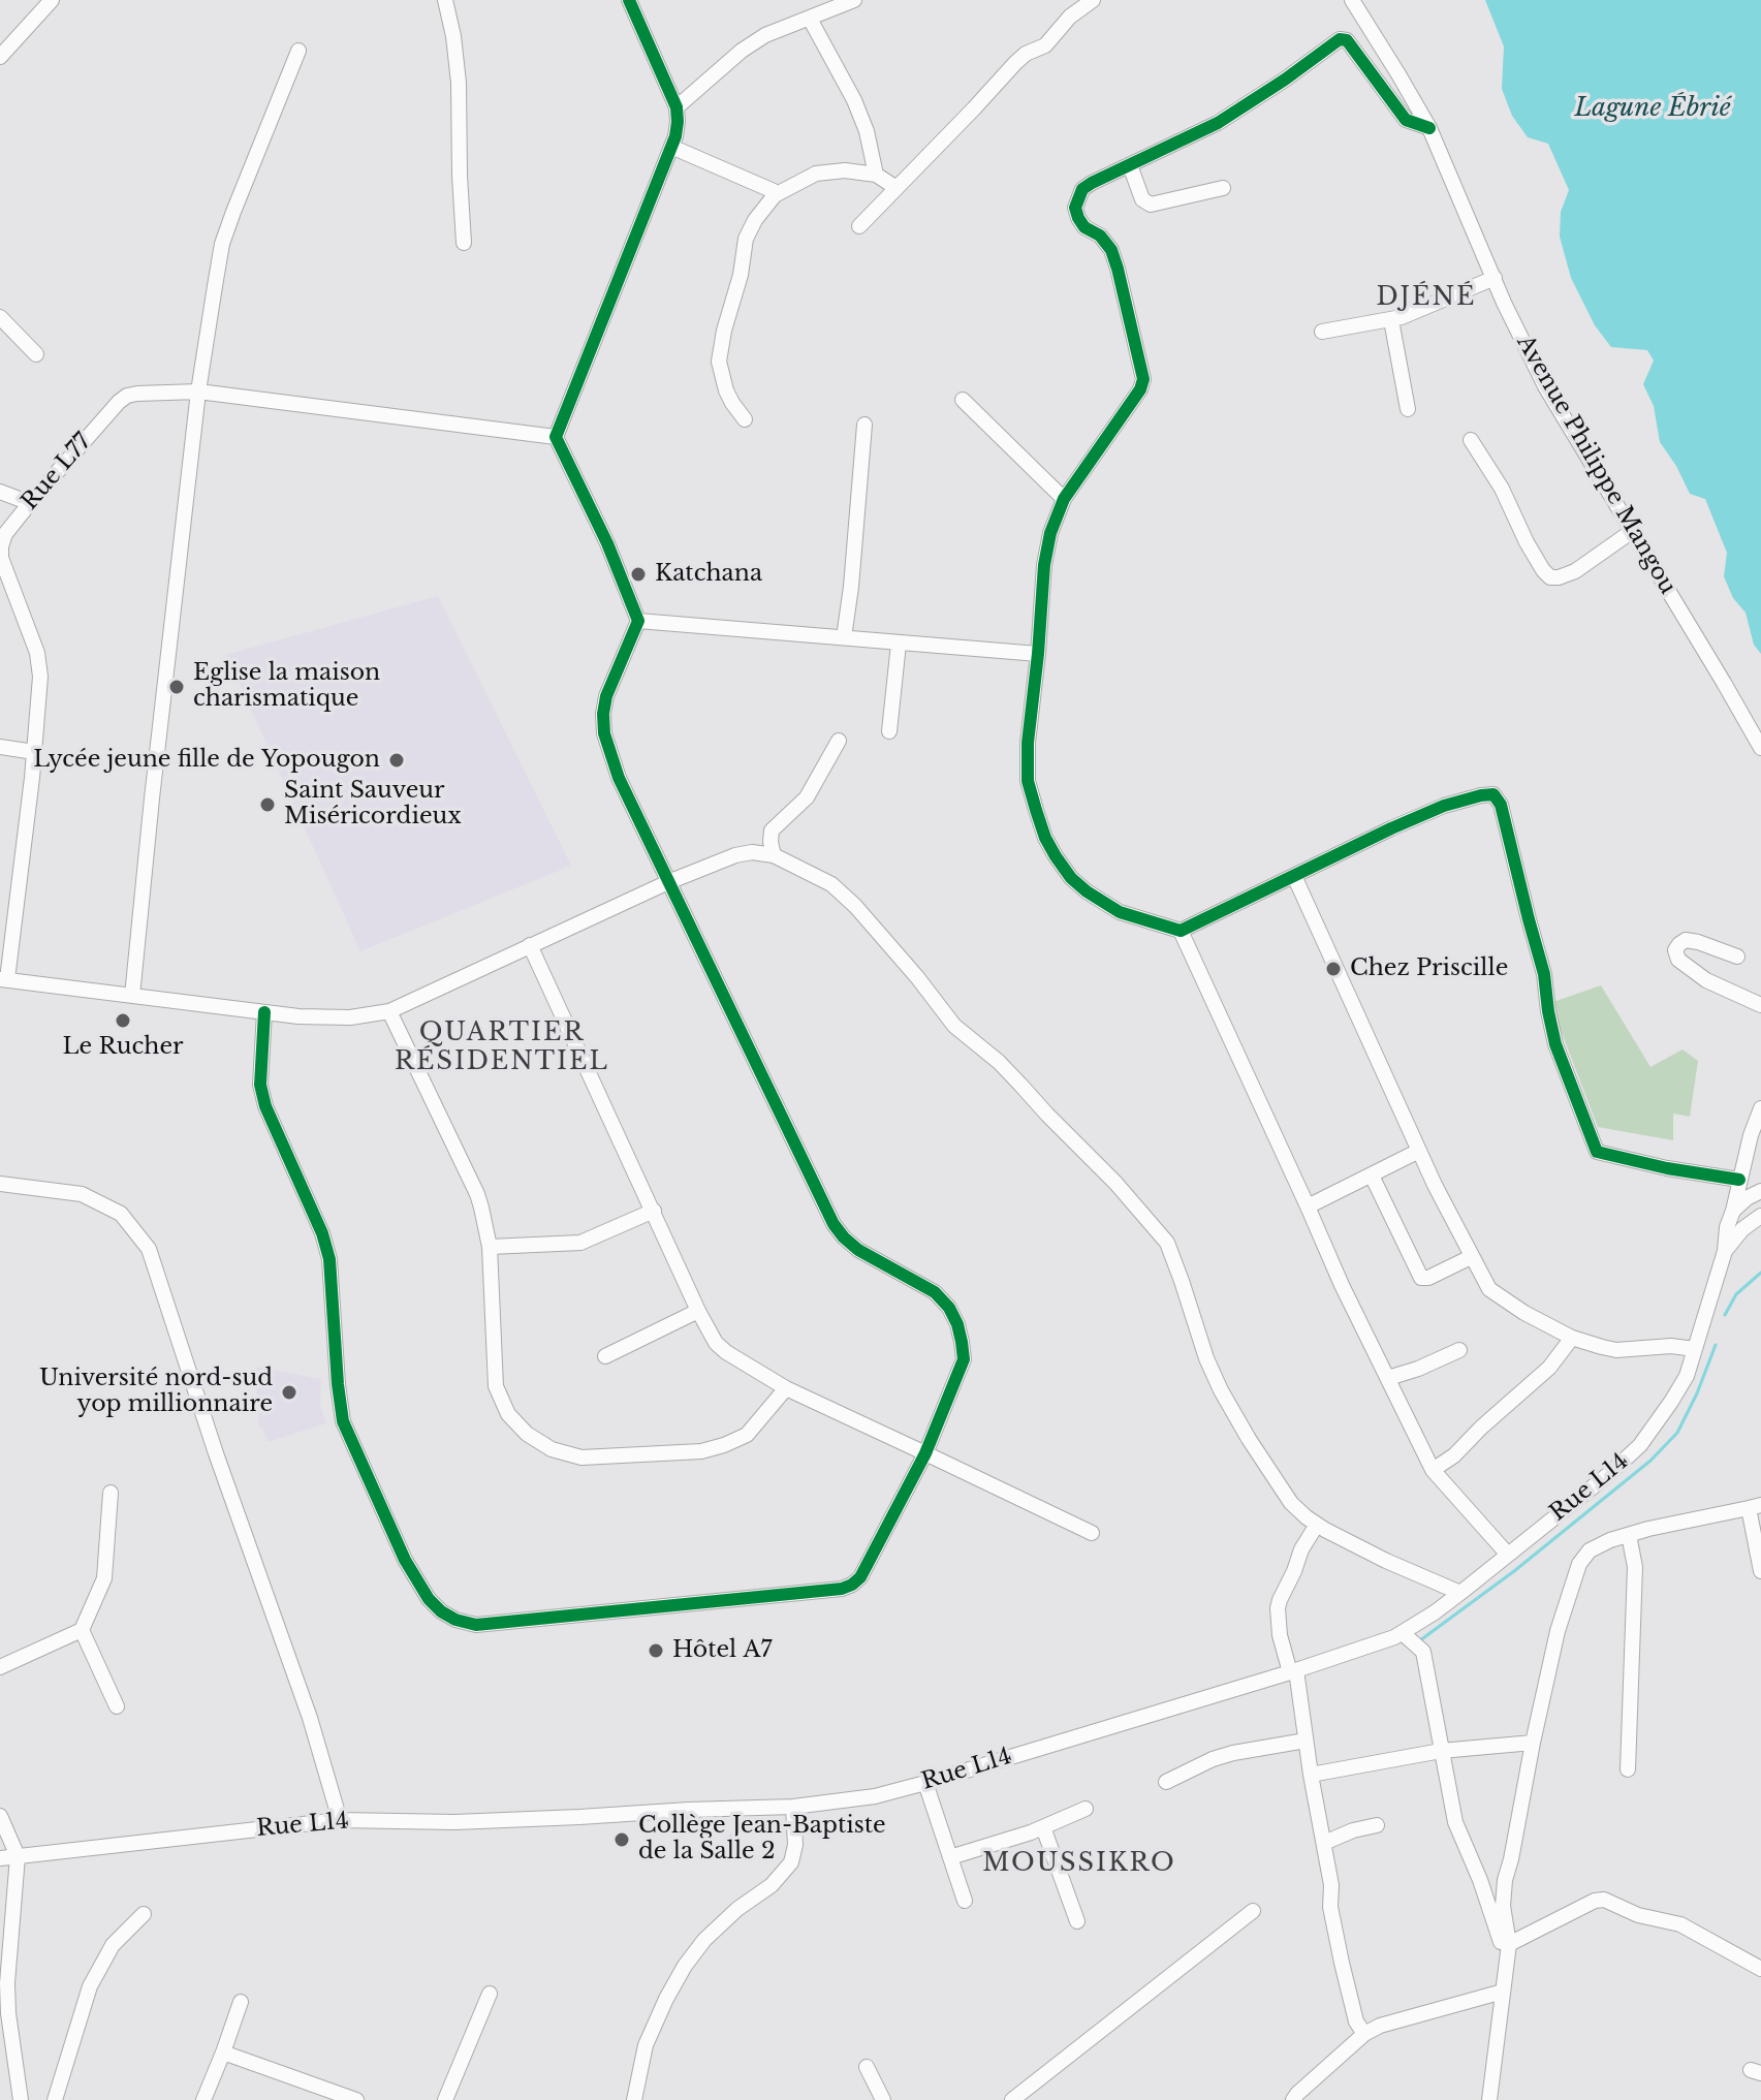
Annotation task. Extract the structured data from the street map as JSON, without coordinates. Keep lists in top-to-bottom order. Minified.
{"streets":{"street":["Avenue Philippe Mangou","Rue L77","Rue L14"]},"districts":["DJÉNÉ","QUARTIER RÉSIDENTIEL","MOUSSIKRO"],"water":["Lagune Ébrié"],"places":["Katchana","Eglise la maison charismatique","Lycée jeune fille de Yopougon","Saint Sauveur Miséricordieux","Chez Priscille","Le Rucher","Université nord-sud yop millionnaire","Hôtel A7","Collège Jean-Baptiste de la Salle 2"]}
